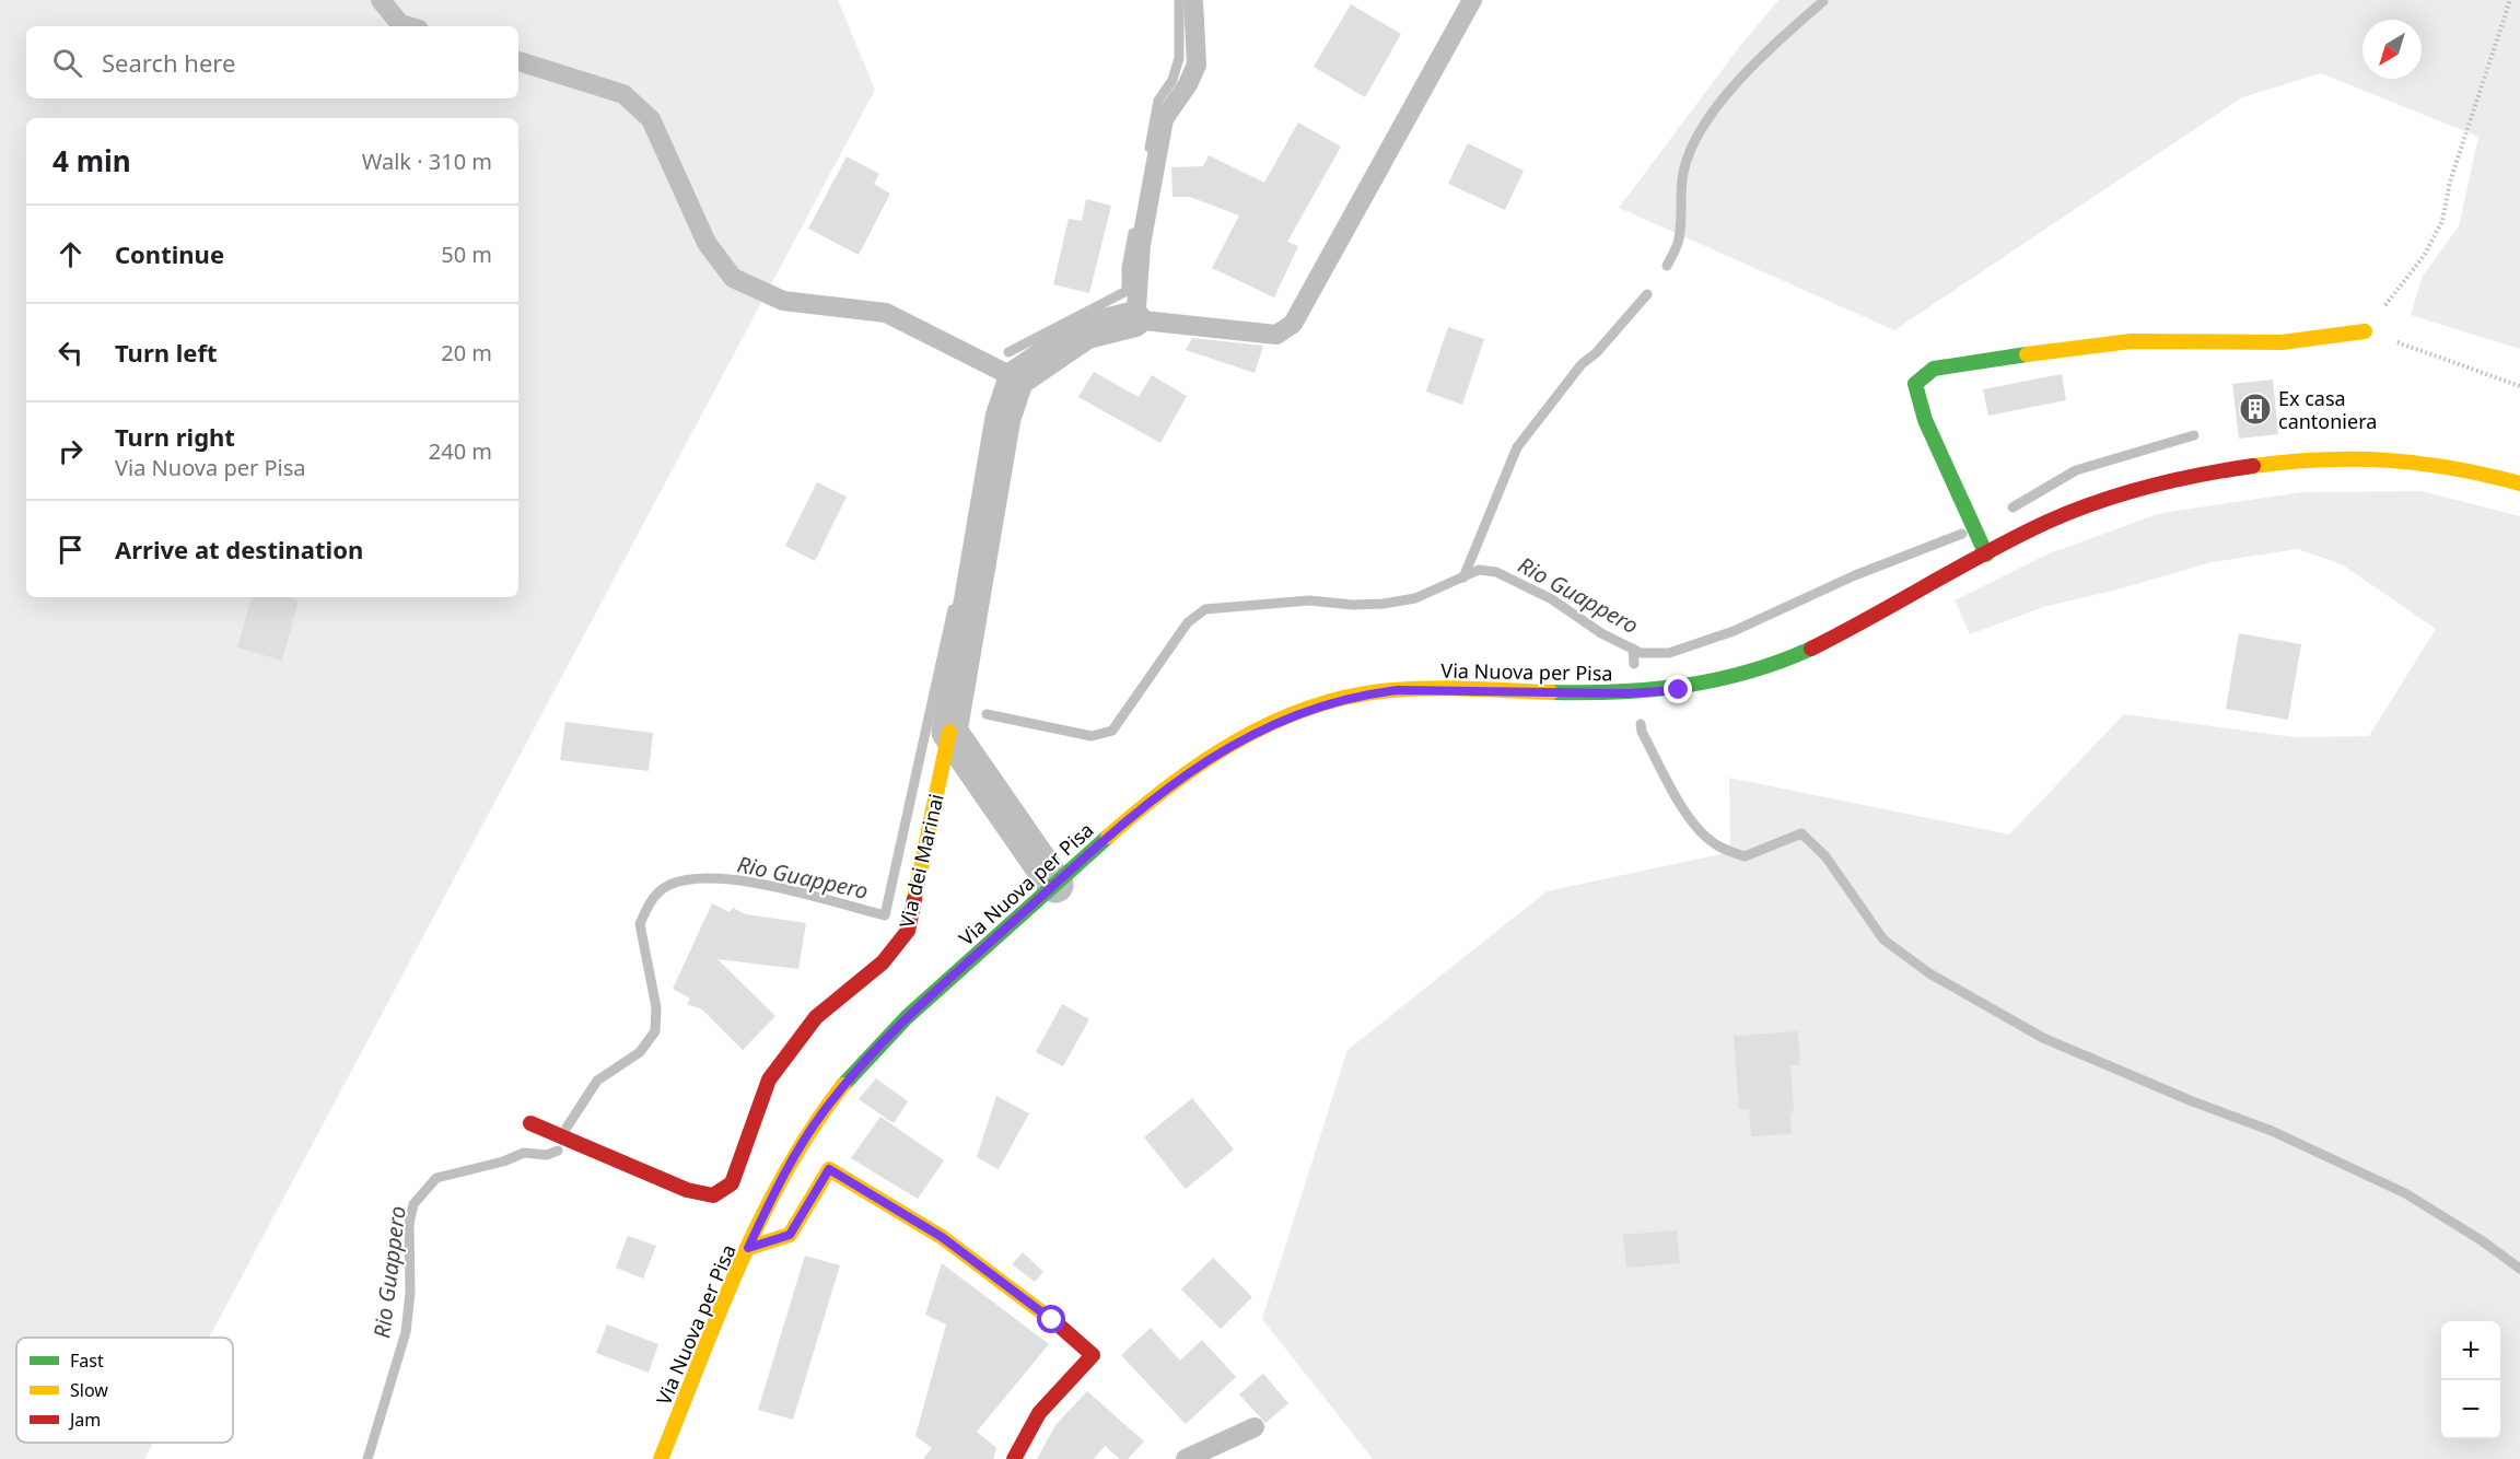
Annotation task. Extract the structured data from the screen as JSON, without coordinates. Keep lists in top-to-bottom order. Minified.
{"streets":{"main road":["Via Nuova per Pisa","Via dei Marinai"]},"water":["Rio Guappero"],"places":{"building":["Ex casa cantoniera"]},"legend":["Fast","Slow","Jam"],"north":"bottom left","page":{"search":"Search here","heading":["4 min","Walk · 310 m"],"list":[["Continue","50 m"],["Turn left","20 m"],["Turn right","Via Nuova per Pisa","240 m"],"Arrive at destination"],"map_buttons":["+","−"]}}
